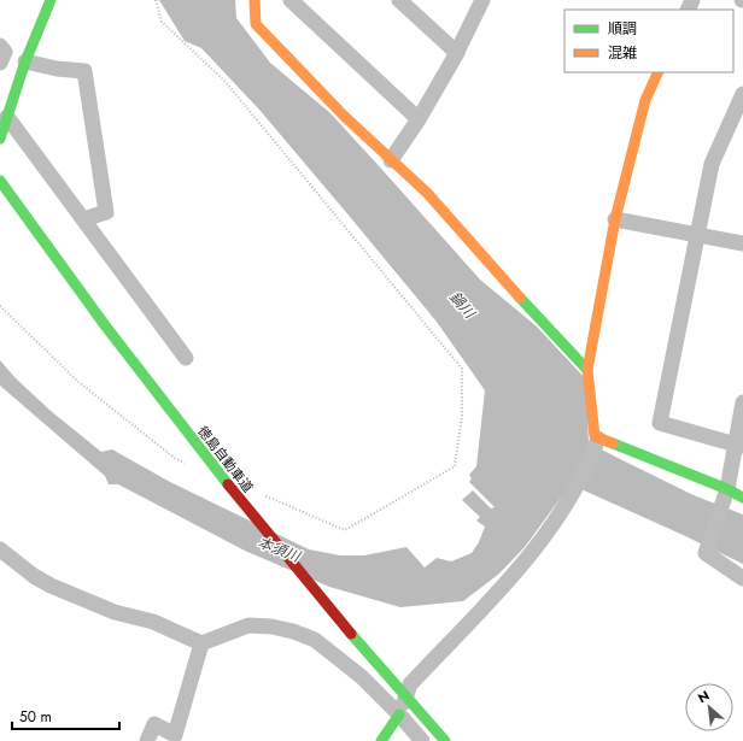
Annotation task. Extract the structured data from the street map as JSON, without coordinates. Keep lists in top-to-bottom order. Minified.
{"streets":{"main road":["徳島自動車道"]},"water":["鍋川","本須川"],"legend":["順調","混雑"],"scale_bar":"50 m","north":"top left"}
